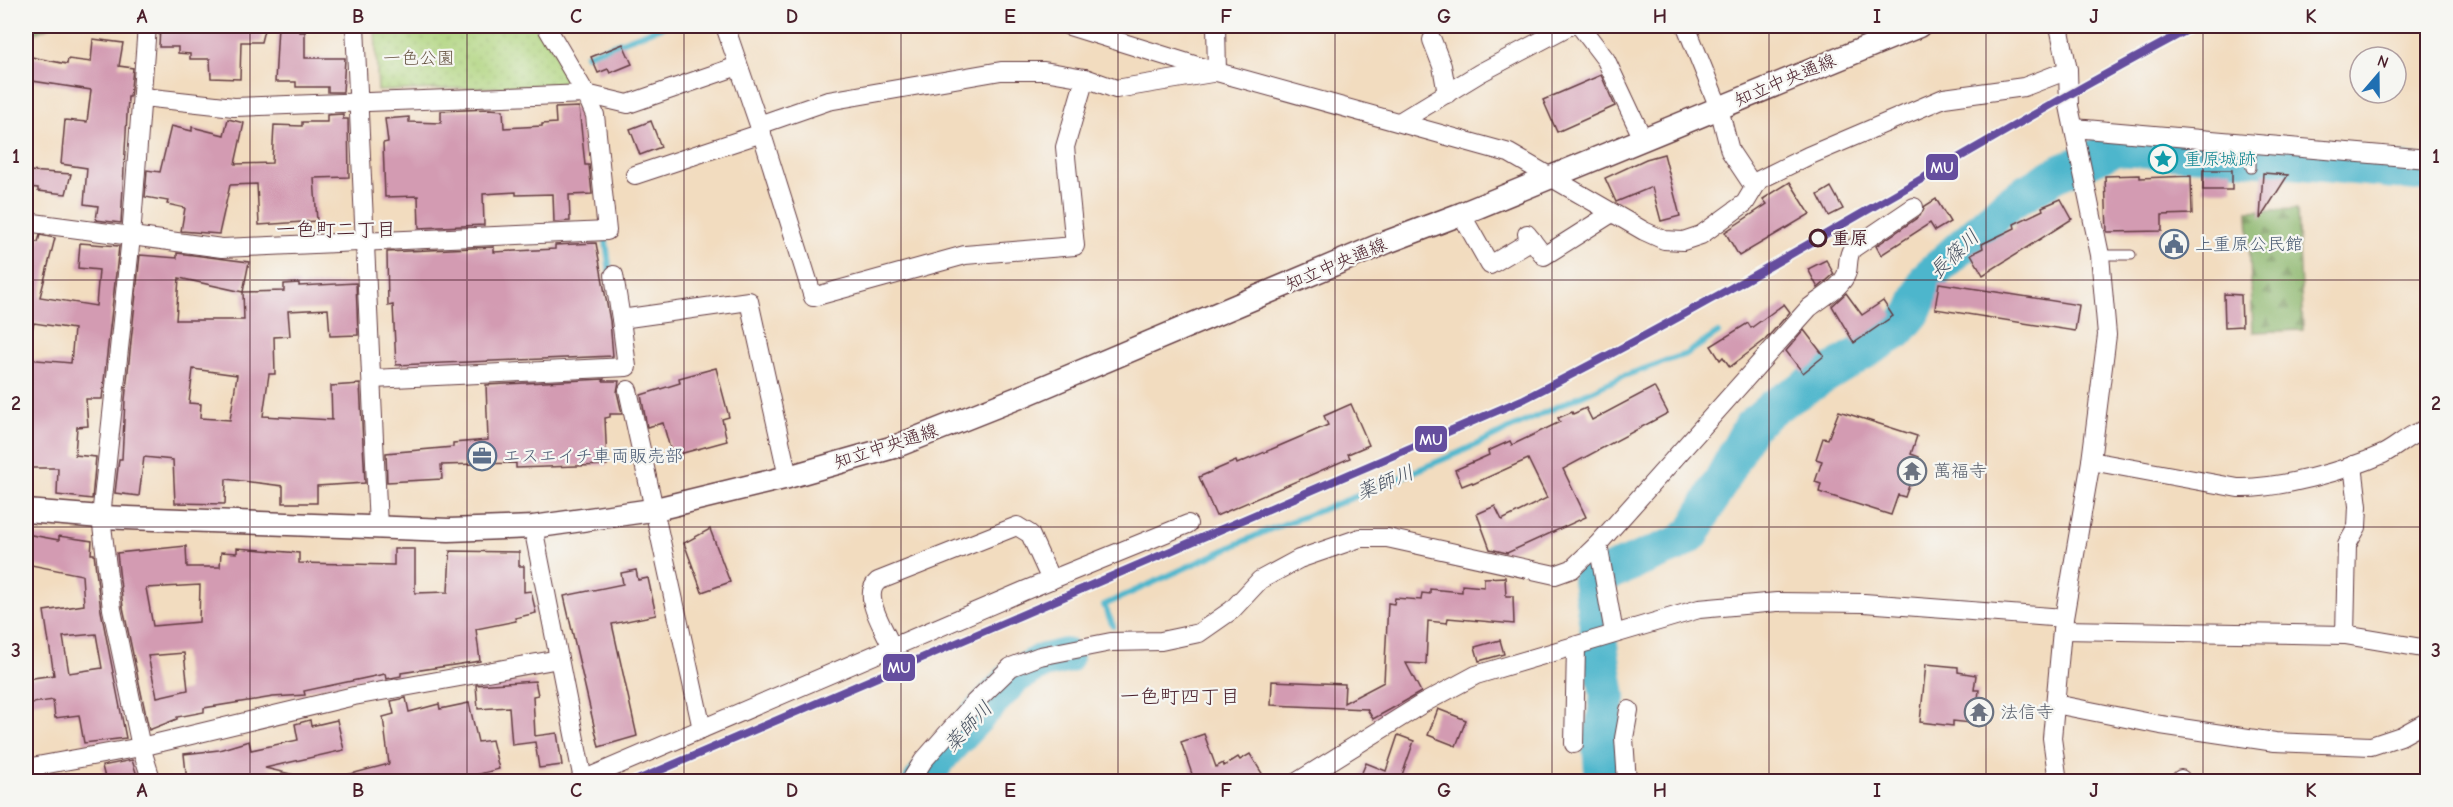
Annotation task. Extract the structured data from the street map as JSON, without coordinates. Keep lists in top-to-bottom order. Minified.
{"streets":{"street":["知立中央通線"]},"districts":["一色町二丁目","一色町四丁目"],"water":["長篠川","薬師川"],"parks":["一色公園"],"places":{"place":["重原城跡"],"other":["重原"],"public building":["上重原公民館"],"office":["エスエイチ車両販売部"],"temple":["萬福寺","法信寺"]},"lines":["transit line MU"],"north":"top","grid":{"columns":["A","B","C","D","E","F","G","H","I","J","K"],"rows":["1","2","3"]}}
